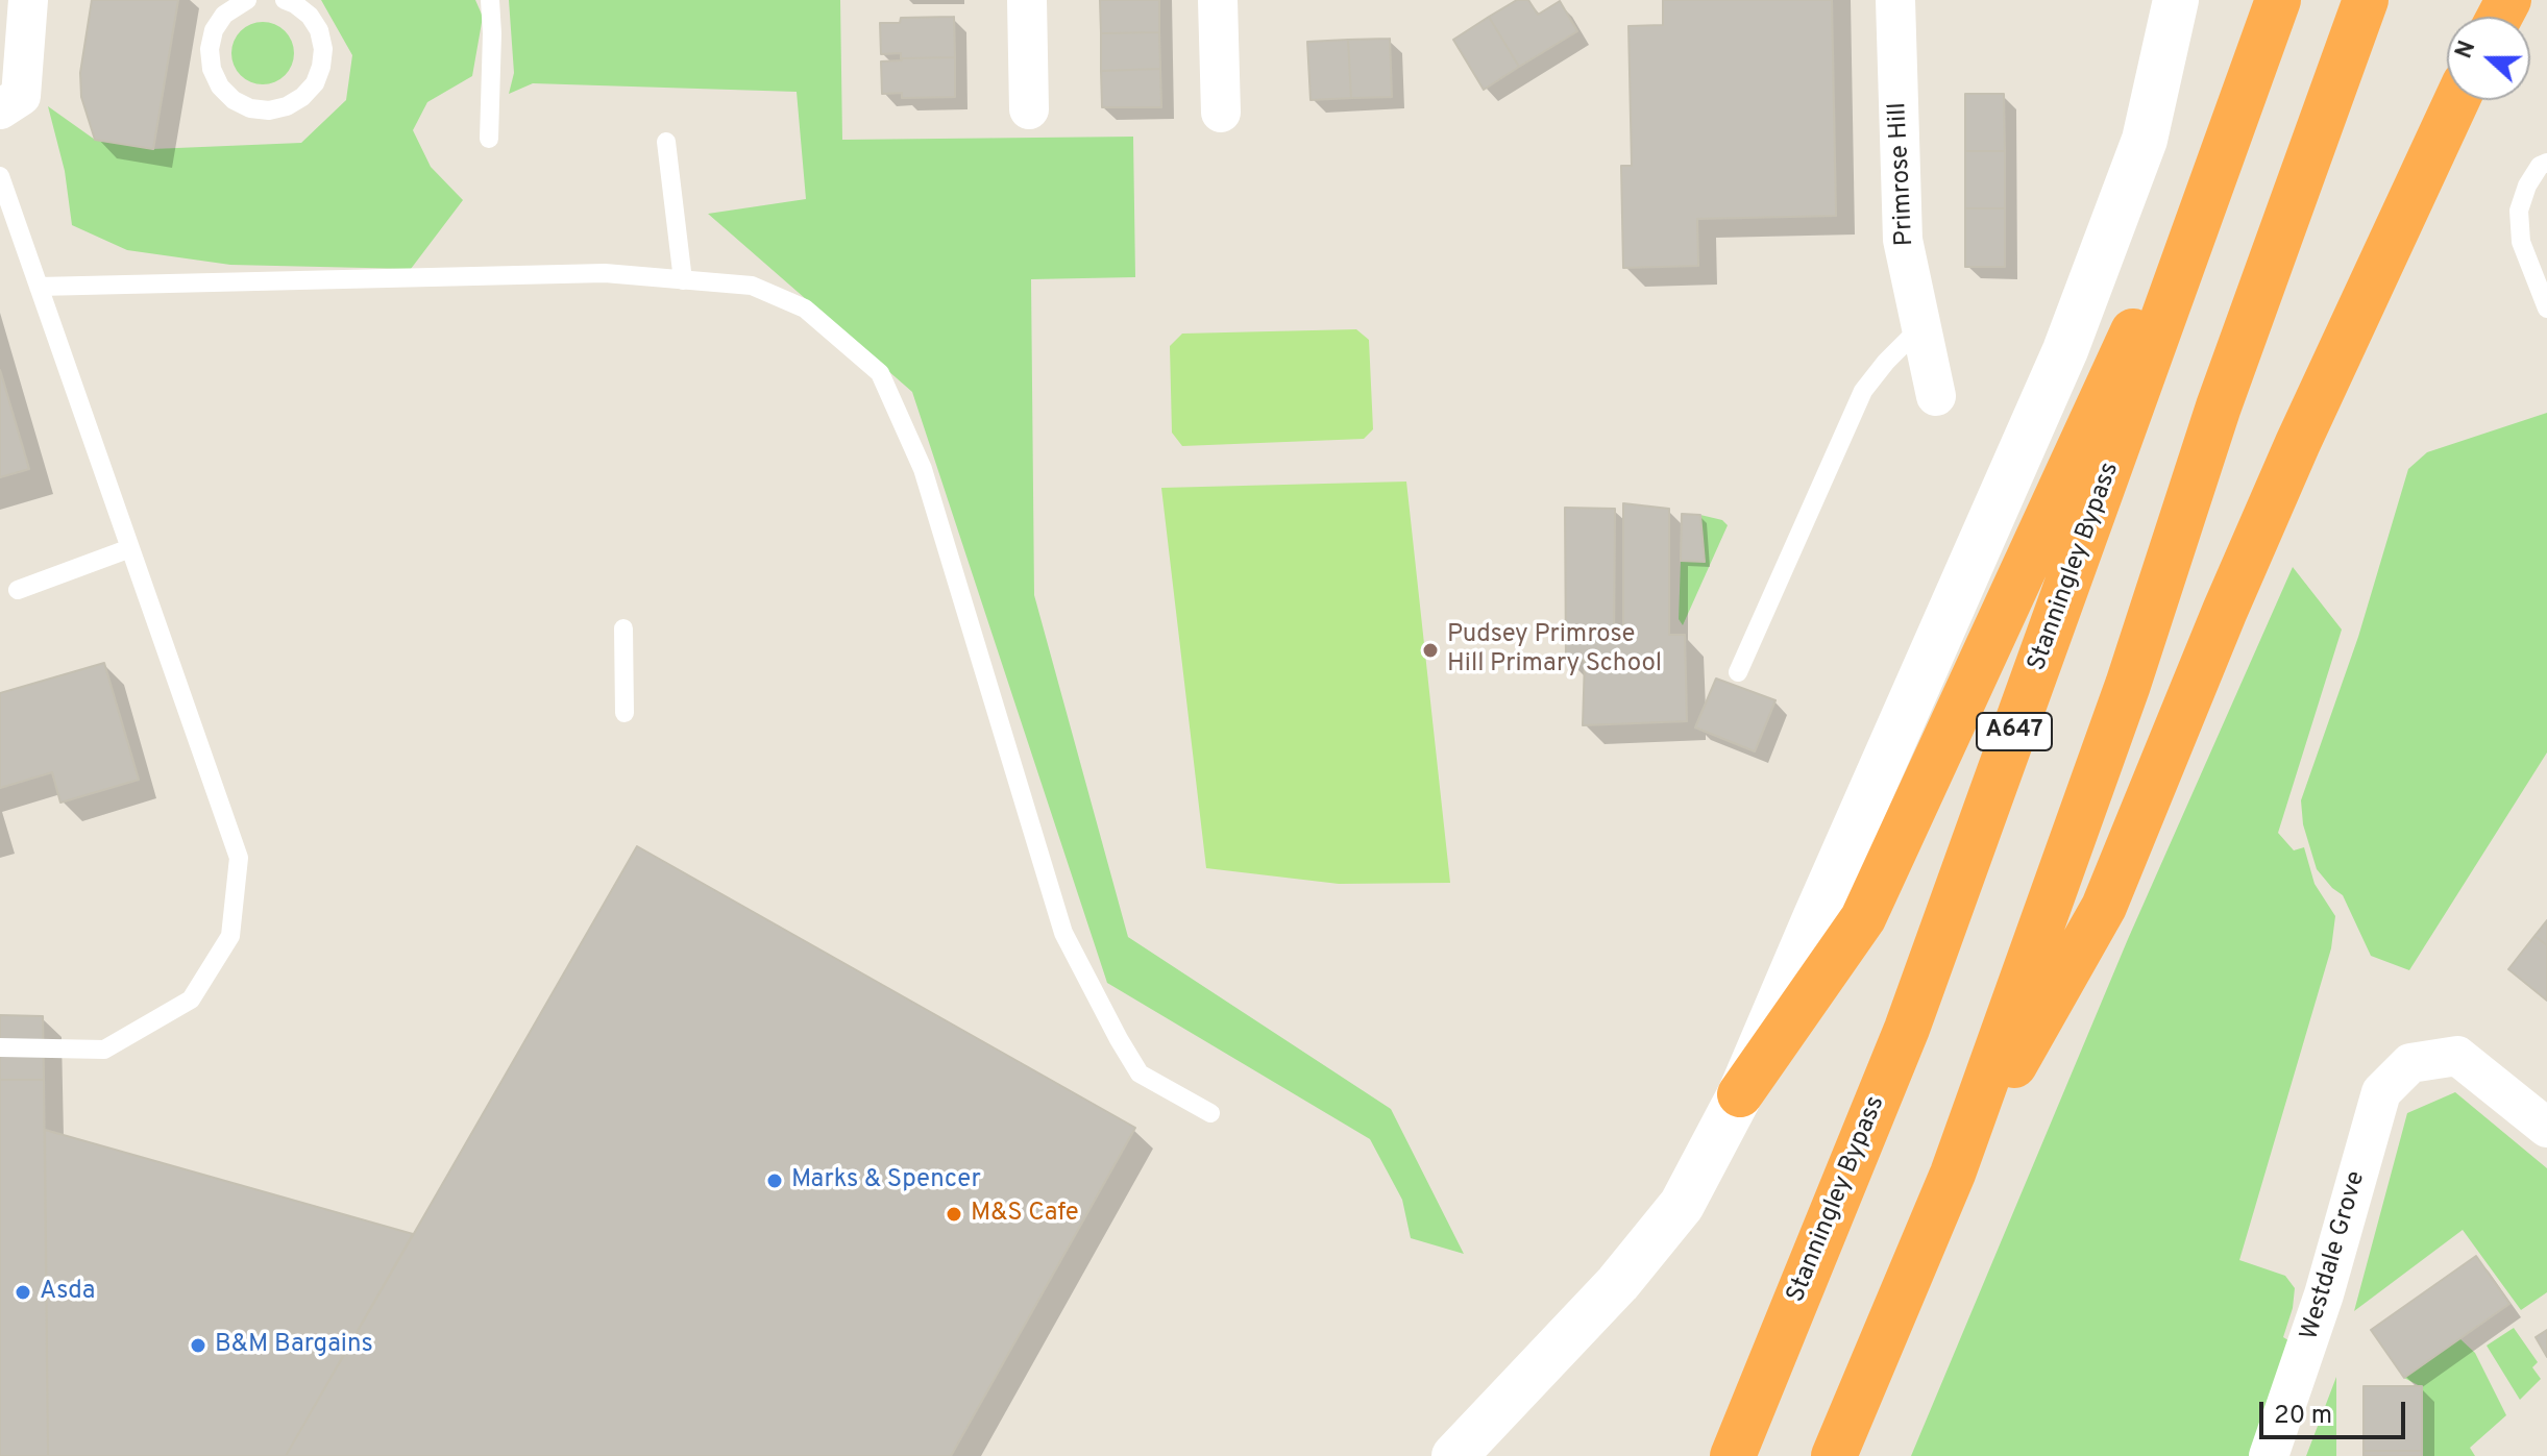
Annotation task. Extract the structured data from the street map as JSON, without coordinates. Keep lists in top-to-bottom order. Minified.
{"streets":{"highway":["Stanningley Bypass","A647"],"street":["Primrose Hill","Westdale Grove"]},"crossings":[["Stanningley Bypass","A647"]],"places":["Pudsey Primrose Hill Primary School","Marks & Spencer","M&S Cafe","Asda","B&M Bargains"],"scale_bar":"20 m","north":"left"}
